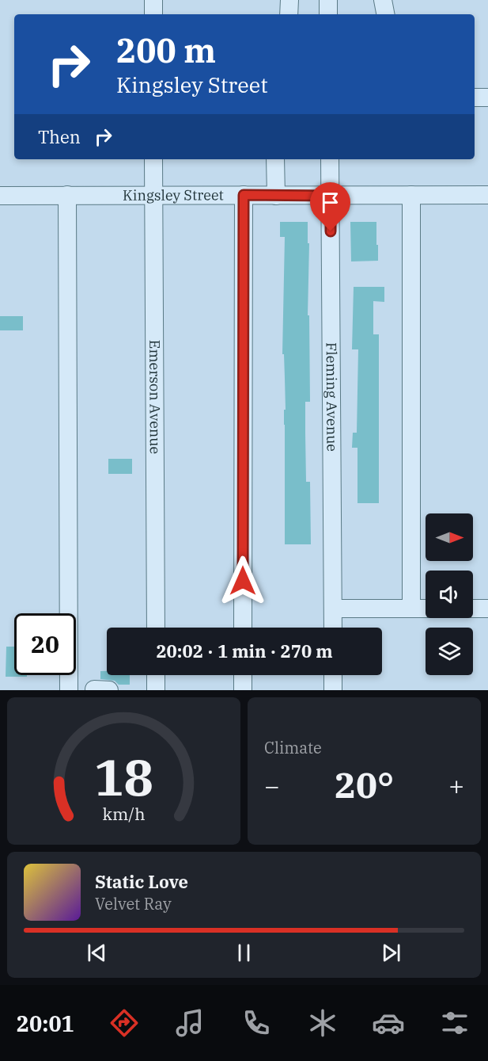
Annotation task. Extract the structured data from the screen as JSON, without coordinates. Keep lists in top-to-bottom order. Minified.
{"streets":{"street":["Kingsley Street","Emerson Avenue","Fleming Avenue"]},"crossings":[["Kingsley Street","Emerson Avenue"],["Kingsley Street","Fleming Avenue"]],"north":"right","page":{"turn":["200 m","Kingsley Street"],"then":"Then","limit":"20","trip":"20:02 · 1 min · 270 m","tile":"Climate","heat":["−","20°","+"],"song":["Static Love","Velvet Ray"],"tabs":"20:01","gauge":["18","km/h"]}}
